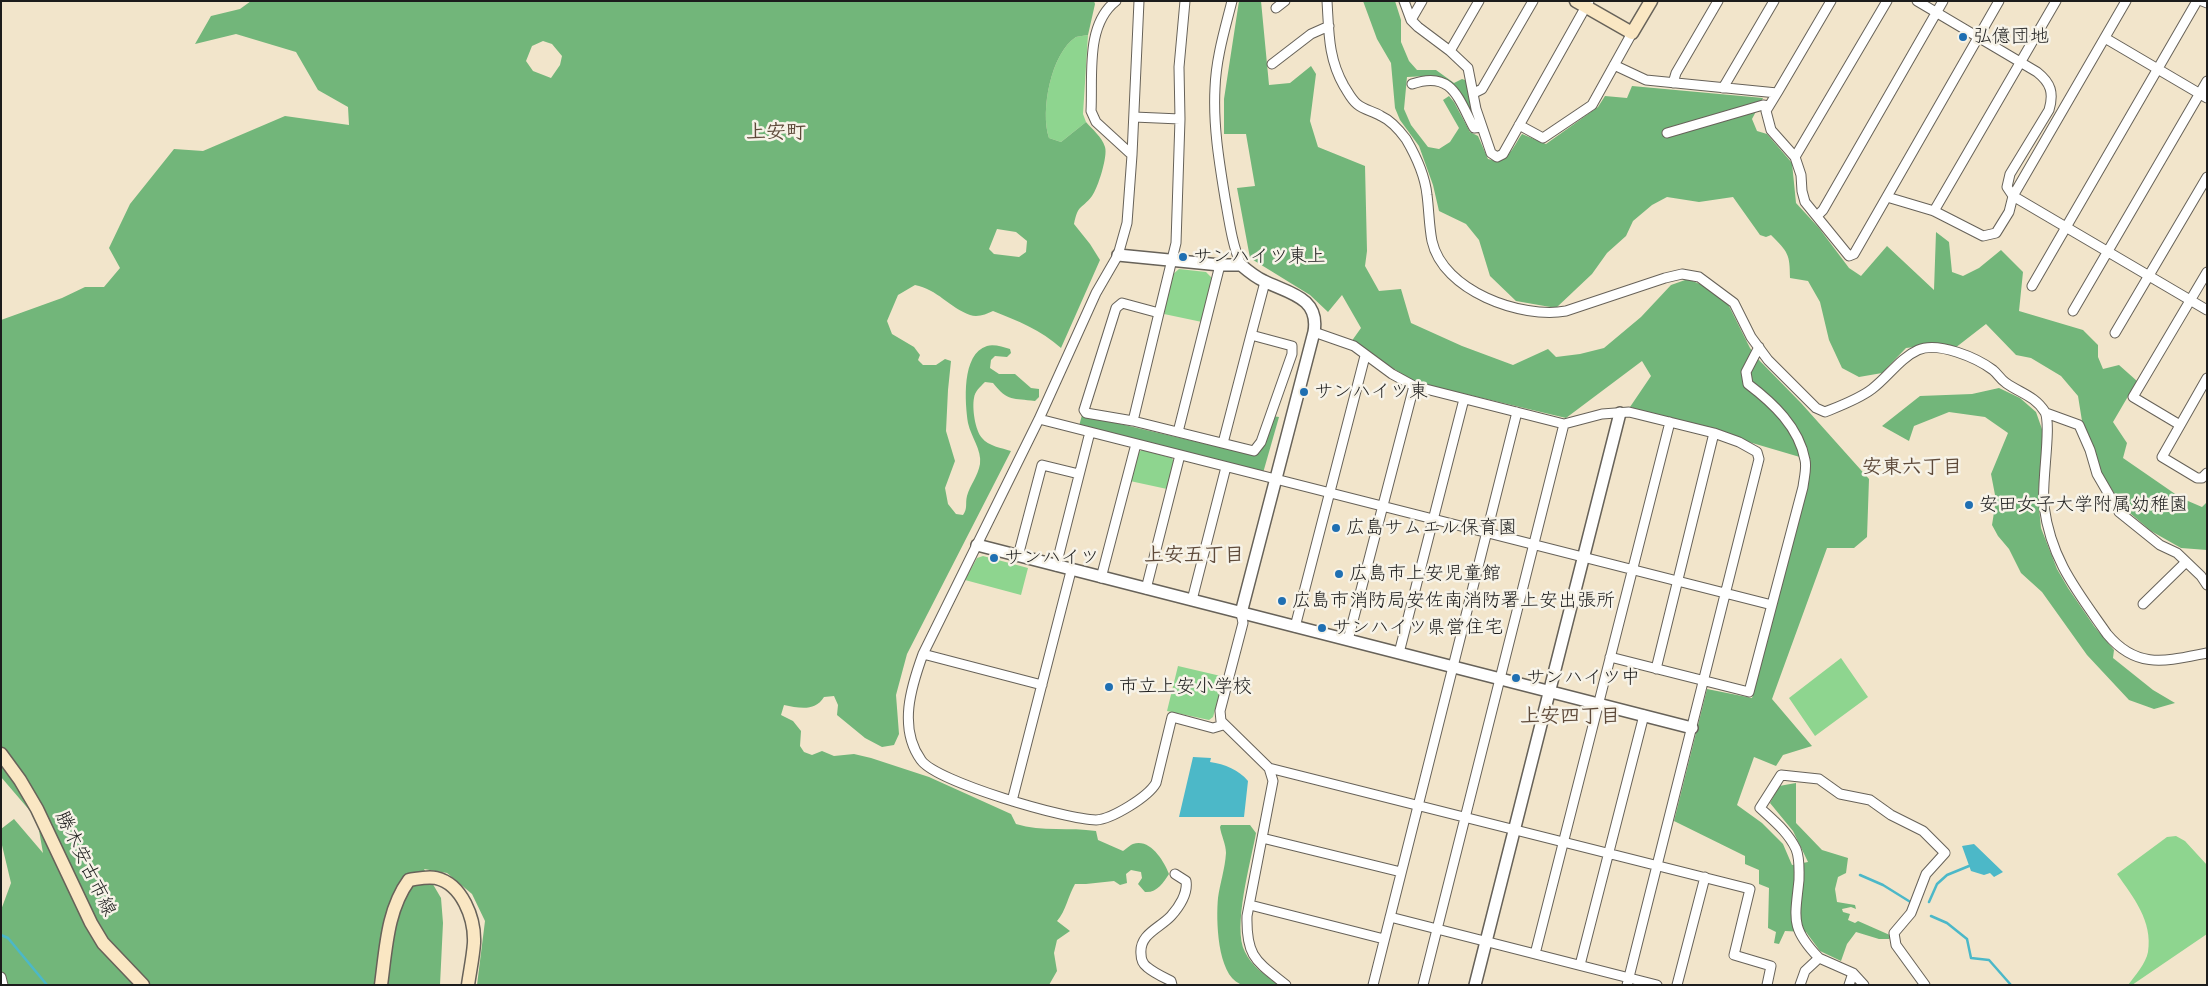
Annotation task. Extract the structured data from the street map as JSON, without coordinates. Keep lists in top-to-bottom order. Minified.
{"streets":{"main road":["勝木安古市線"]},"districts":["上安町","安東六丁目","上安五丁目","上安四丁目"],"places":["弘億団地","サンハイツ東上","サンハイツ東","安田女子大学附属幼稚園","広島サムエル保育園","サンハイツ","広島市上安児童館","広島市消防局安佐南消防署上安出張所","サンハイツ県営住宅","サンハイツ中","市立上安小学校"]}
